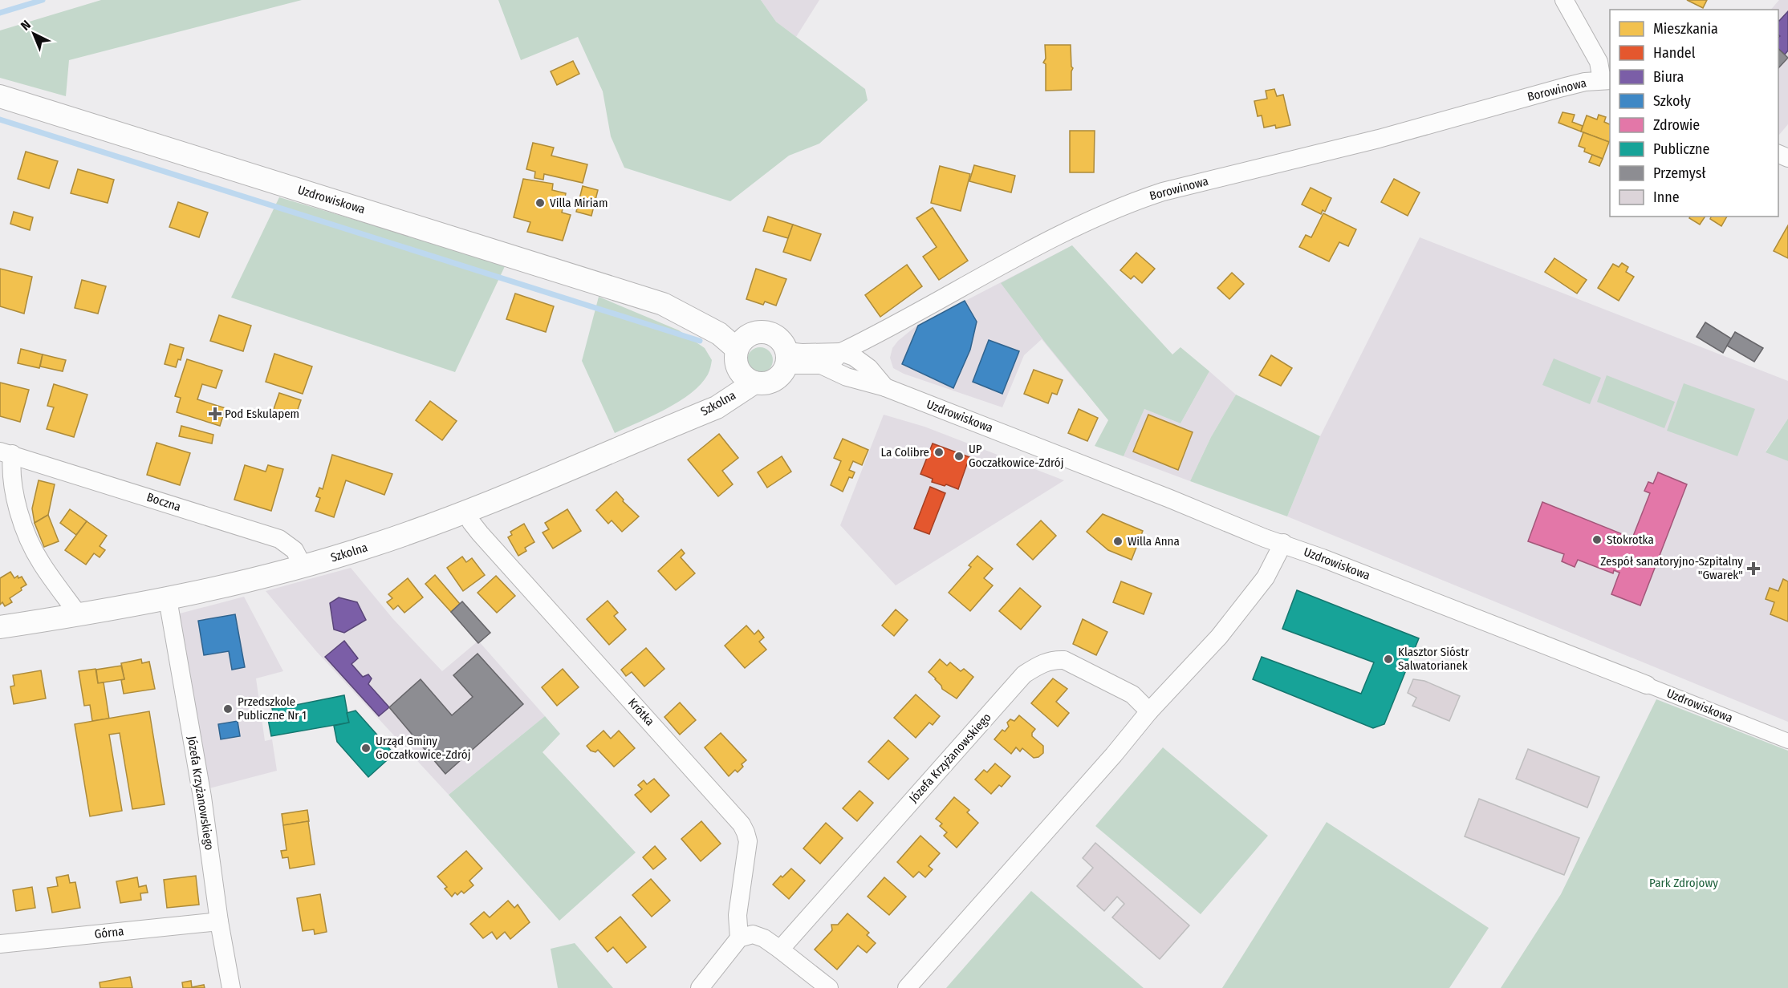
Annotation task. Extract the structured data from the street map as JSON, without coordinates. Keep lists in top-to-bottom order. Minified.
{"streets":{"street":["Borowinowa","Uzdrowiskowa","Szkolna","Boczna","Krótka","Józefa Krzyżanowskiego","Górna"]},"crossings":[["Borowinowa","Uzdrowiskowa"],["Uzdrowiskowa","Szkolna"],["Szkolna","Boczna"],["Szkolna","Krótka"],["Szkolna","Józefa Krzyżanowskiego"],["Józefa Krzyżanowskiego","Górna"]],"parks":["Park Zdrojowy"],"places":{"other":["Villa Miriam","La Colibre","UP Goczałkowice-Zdrój","Stokrotka","Willa Anna","Klasztor Sióstr Salwatorianek","Przedszkole Publiczne Nr 1","Urząd Gminy Goczałkowice-Zdrój"],"health":["Pod Eskulapem","Zespół sanatoryjno-Szpitalny \"Gwarek\""]},"legend":["Mieszkania","Handel","Biura","Szkoły","Zdrowie","Publiczne","Przemysł","Inne"],"north":"top left"}
